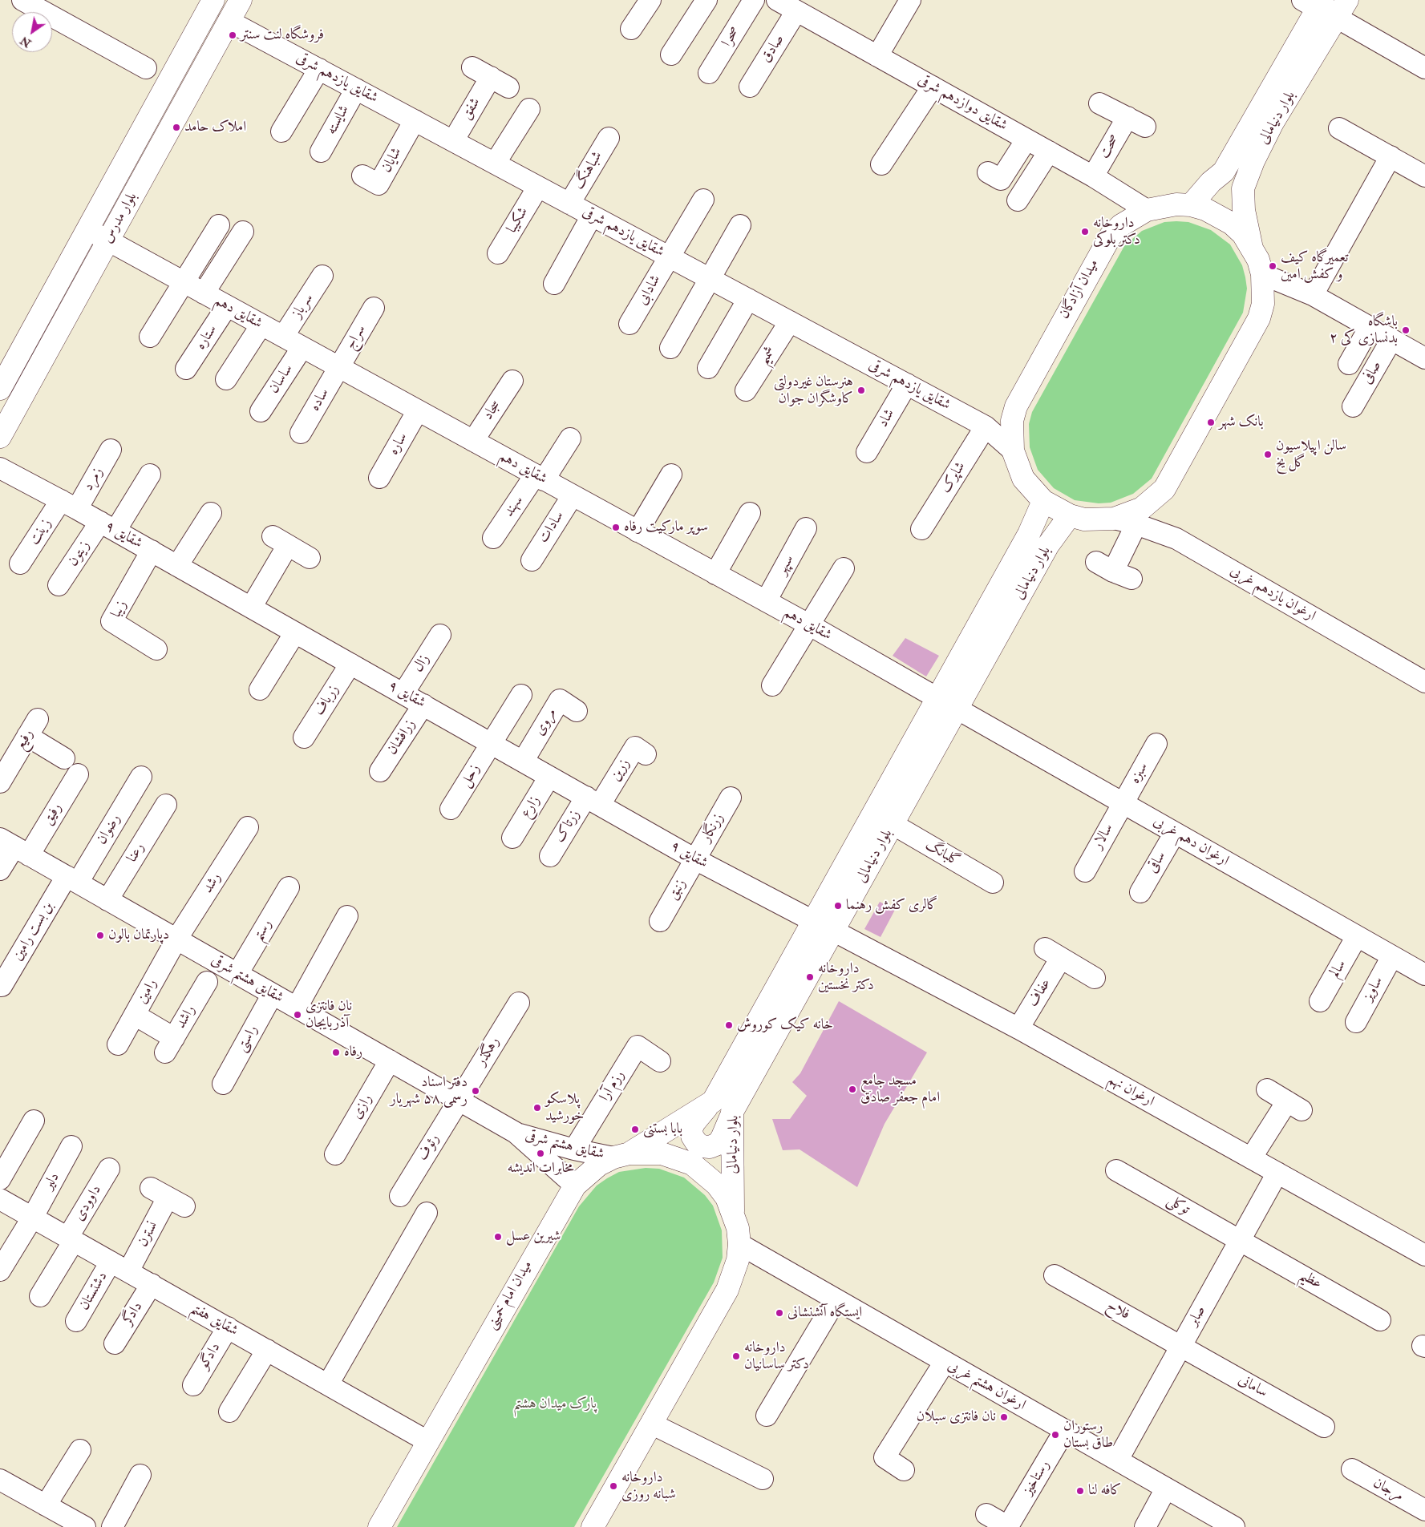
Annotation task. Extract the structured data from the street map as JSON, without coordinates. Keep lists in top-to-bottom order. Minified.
{"streets":{"main road":["بلوار دنیامالی","بلوار مدرس","میدان آزادگان","میدان امام خمینی"],"street":["صحرا","صادق","شقایق یازدهم شرقی","شقایق دوازدهم شرقی","شفق","شایسته","صحت","شایان","شباهنگ","شکیبا","شادابی","سرباز","شقایق دهم","ستاره","سراج","شمیم","صافی","ساسان","ساده","سجاد","شاد","ساره","شاپرک","زمرد","سهند","سادات","زینت","شقایق ۹","زیتون","سپهر","ارغوان یازدهم غربی","زیبا","زال","زرباف","مروی","زرافشان","رفیع","زرین","سبزه","زحل","زارع","رفیق","زرتاک","زرنگار","رضوان","سالار","ارغوان دهم غربی","رعنا","گلبانگ","ساقی","رشد","زنبق","رستم","بن بست رامین","سالم","شقایق هشتم شرقی","ساویز","رامین","عفاف","راشد","راستی","رهگذر","رزم آرا","ارغوان نهم","رازی","رئوف","دلیر","داوودی","توکلی","نسترن","عظیم","دشتستان","فلاح","دادگر","صابر","شقایق هفتم","دادگو","ارغوان هشتم غربی","سامانی","رستاخیز","مرجان"]},"crossings":[["صادق","شقایق دوازدهم شرقی"],["شقایق یازدهم شرقی","شفق"],["شقایق یازدهم شرقی","شایسته"],["شقایق یازدهم شرقی","شایان"],["شقایق یازدهم شرقی","شباهنگ"],["شقایق یازدهم شرقی","بلوار مدرس"],["شقایق یازدهم شرقی","شکیبا"],["شقایق یازدهم شرقی","میدان آزادگان"],["شقایق یازدهم شرقی","شادابی"],["شقایق یازدهم شرقی","شمیم"],["شقایق یازدهم شرقی","شاد"],["شقایق یازدهم شرقی","شاپرک"],["شقایق دوازدهم شرقی","صحت"],["شقایق دوازدهم شرقی","میدان آزادگان"],["بلوار دنیامالی","میدان آزادگان"],["بلوار دنیامالی","شقایق دهم"],["بلوار دنیامالی","شقایق ۹"],["بلوار دنیامالی","ارغوان دهم غربی"],["بلوار دنیامالی","گلبانگ"],["بلوار دنیامالی","شقایق هشتم شرقی"],["بلوار دنیامالی","ارغوان نهم"],["بلوار دنیامالی","میدان امام خمینی"],["بلوار مدرس","شقایق دهم"],["میدان آزادگان","ارغوان یازدهم غربی"],["سرباز","شقایق دهم"],["شقایق دهم","ستاره"],["شقایق دهم","سراج"],["شقایق دهم","ساسان"],["شقایق دهم","ساده"],["شقایق دهم","سجاد"],["شقایق دهم","ساره"],["شقایق دهم","سهند"],["شقایق دهم","سادات"],["شقایق دهم","سپهر"],["سراج","ساده"],["زمرد","زینت"],["زمرد","شقایق ۹"],["زینت","شقایق ۹"],["شقایق ۹","زیتون"],["شقایق ۹","زیبا"],["شقایق ۹","زال"],["شقایق ۹","زرباف"],["شقایق ۹","مروی"],["شقایق ۹","زرافشان"],["شقایق ۹","زرین"],["شقایق ۹","زحل"],["شقایق ۹","زارع"],["شقایق ۹","زرتاک"],["شقایق ۹","زرنگار"],["شقایق ۹","زنبق"],["زرین","زرتاک"],["سبزه","سالار"],["سبزه","ارغوان دهم غربی"],["رفیق","شقایق هشتم شرقی"],["زرنگار","زنبق"],["رضوان","بن بست رامین"],["رضوان","شقایق هشتم شرقی"],["سالار","ارغوان دهم غربی"],["ارغوان دهم غربی","ساقی"],["ارغوان دهم غربی","سالم"],["ارغوان دهم غربی","ساویز"],["رعنا","شقایق هشتم شرقی"],["رشد","شقایق هشتم شرقی"],["رشد","رامین"],["رستم","شقایق هشتم شرقی"],["بن بست رامین","شقایق هشتم شرقی"],["شقایق هشتم شرقی","رامین"],["شقایق هشتم شرقی","راستی"],["شقایق هشتم شرقی","رهگذر"],["شقایق هشتم شرقی","رزم آرا"],["شقایق هشتم شرقی","رازی"],["شقایق هشتم شرقی","رئوف"],["شقایق هشتم شرقی","میدان امام خمینی"],["رامین","راشد"],["عفاف","ارغوان نهم"],["رهگذر","رئوف"],["ارغوان نهم","صابر"],["دلیر","شقایق هفتم"],["داوودی","شقایق هفتم"],["توکلی","عظیم"],["توکلی","صابر"],["نسترن","دشتستان"],["نسترن","شقایق هفتم"],["عظیم","صابر"],["دشتستان","شقایق هفتم"],["میدان امام خمینی","شقایق هفتم"],["میدان امام خمینی","ارغوان هشتم غربی"],["فلاح","صابر"],["فلاح","سامانی"],["دادگر","شقایق هفتم"],["صابر","ارغوان هشتم غربی"],["صابر","سامانی"],["شقایق هفتم","دادگو"],["ارغوان هشتم غربی","رستاخیز"]],"parks":["پارک میدان هشتم"],"places":["فروشگاه لنت سنتر","املاک حامد","داروخانه دکتر بلوکی","تعمیرگاه کیف و کفش امین","باشگاه بدنسازی کی ۲","هنرستان غیردولتی کاوشگران جوان","بانک شهر","سالن اپیلاسیون گل یخ","سوپر مارکیت رفاه","گالری کفش رهنما","دپارتمان بالون","داروخانه دکتر نخستین","نان فانتزی آذربایجان","خانه کیک کوروش","رفاه","مسجد جامع امام جعفر صادق","دفتر اسناد رسمی ۵۸ شهریار","پلاسکو خورشید","بابا بستنی","مخابرات اندیشه","شیرین عسل","ایستگاه آتشنشانی","داروخانه دکتر ساسانیان","نان فانتزی سبلان","رستوران طاق بستان","داروخانه شبانه روزی","کافه لنا"],"north":"bottom left"}
